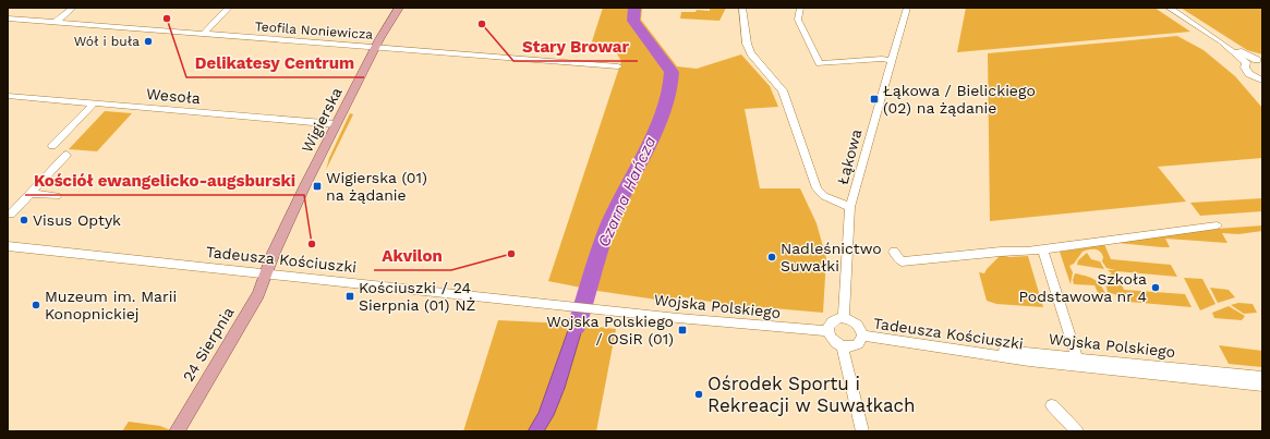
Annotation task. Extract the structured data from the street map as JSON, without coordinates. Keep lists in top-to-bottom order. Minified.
{"streets":{"main road":["Wigierska","24 Sierpnia"],"street":["Teofila Noniewicza","Wesoła","Łąkowa","Tadeusza Kościuszki","Wojska Polskiego"]},"crossings":[["Teofila Noniewicza","Wigierska"],["Wesoła","Wigierska"],["Wigierska","Tadeusza Kościuszki"],["Wigierska","24 Sierpnia"],["Łąkowa","Tadeusza Kościuszki"],["Łąkowa","Wojska Polskiego"],["Tadeusza Kościuszki","Wojska Polskiego"],["Tadeusza Kościuszki","24 Sierpnia"]],"water":["Czarna Hańcza"],"places":{"other":["Delikatesy Centrum","Stary Browar","Wół i buła","Visus Optyk","Kościół ewangelicko-augsburski","Akvilon","Nadleśnictwo Suwałki","Szkoła Podstawowa nr 4","Muzeum im. Marii Konopnickiej","Ośrodek Sportu i Rekreacji w Suwałkach"],"transit":["Łąkowa / Bielickiego (02) na żądanie","Wigierska (01) na żądanie","Kościuszki / 24 Sierpnia (01) NŻ","Wojska Polskiego / OSiR (01)"]}}
